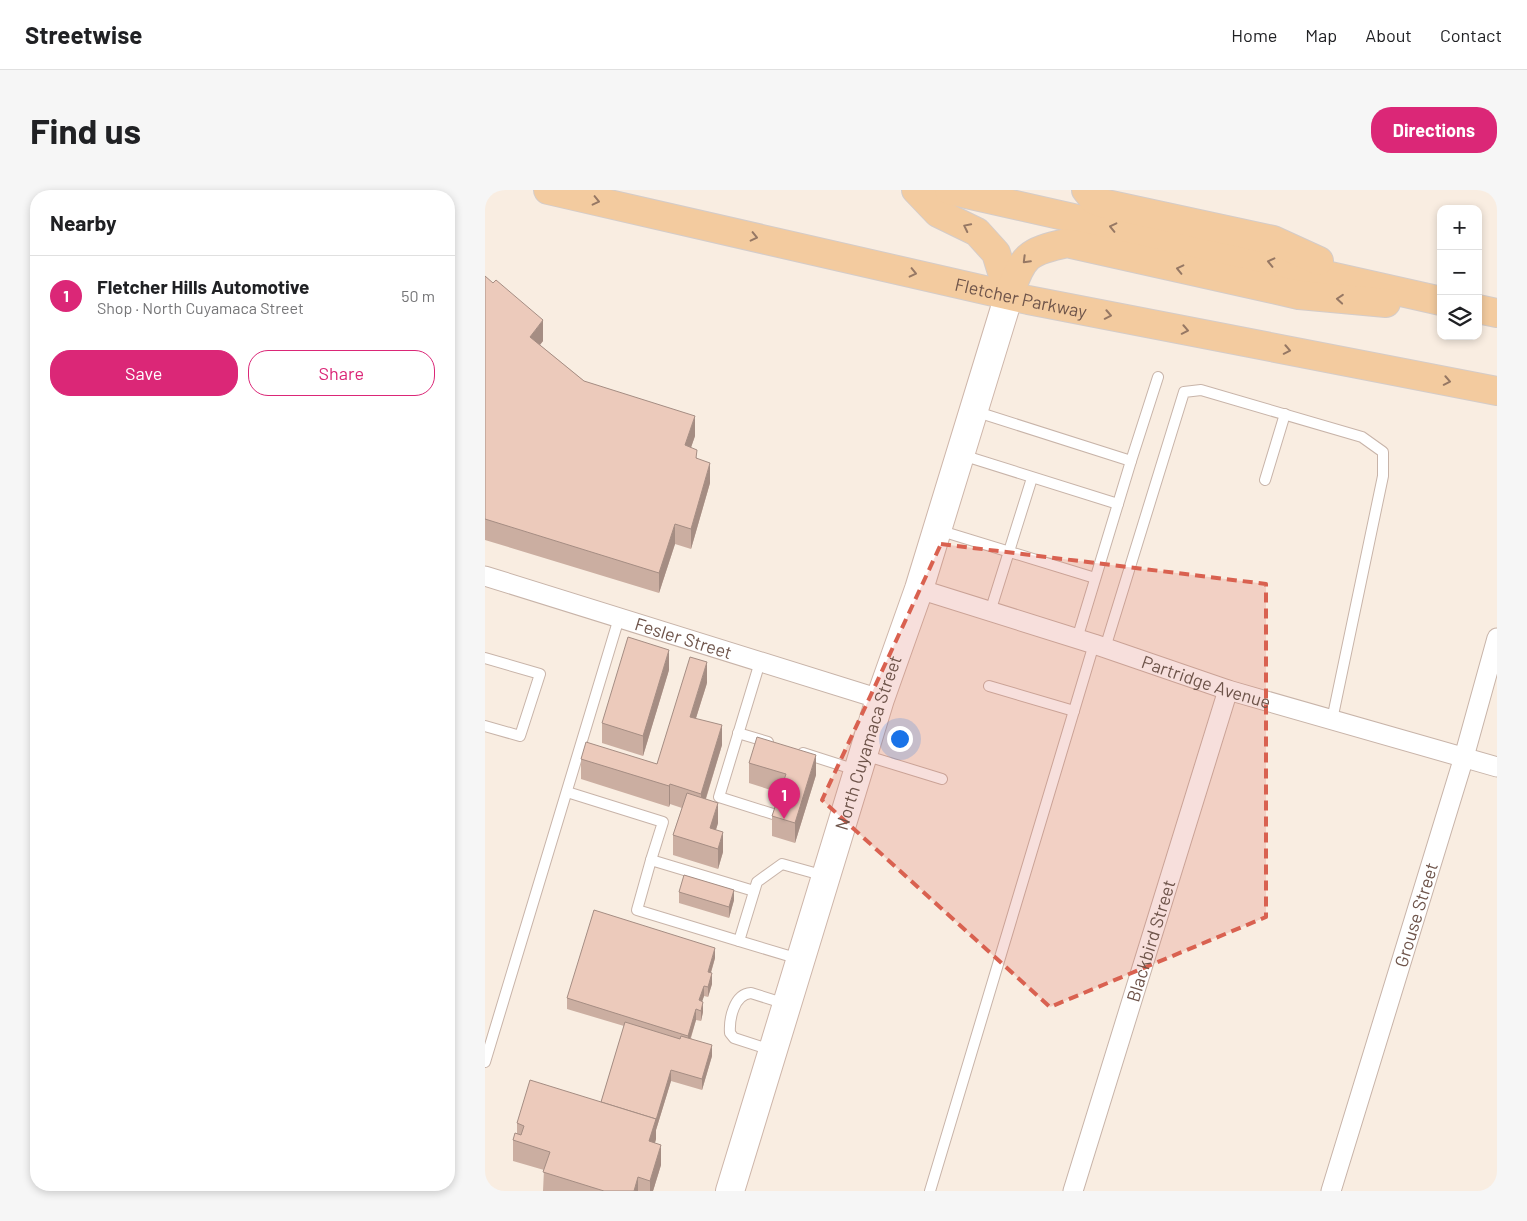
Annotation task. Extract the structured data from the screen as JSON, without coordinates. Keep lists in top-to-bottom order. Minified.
{"streets":{"main road":["Fletcher Parkway","North Cuyamaca Street"],"street":["Fesler Street","Partridge Avenue","Grouse Street","Blackbird Street"]},"crossings":[["Fletcher Parkway","North Cuyamaca Street"],["Fesler Street","North Cuyamaca Street"],["Partridge Avenue","North Cuyamaca Street"],["Partridge Avenue","Grouse Street"],["Partridge Avenue","Blackbird Street"]],"page":{"header":"Streetwise","nav":["Home","Map","About","Contact"],"buttons":["Directions",["Save","Share"]],"title":"Find us","heading":"Nearby","map_buttons":["+","−"],"list":[{"mark":"1","name":"Fletcher Hills Automotive","note":"Shop · North Cuyamaca Street","value":"50 m"}],"pins":"1"}}
